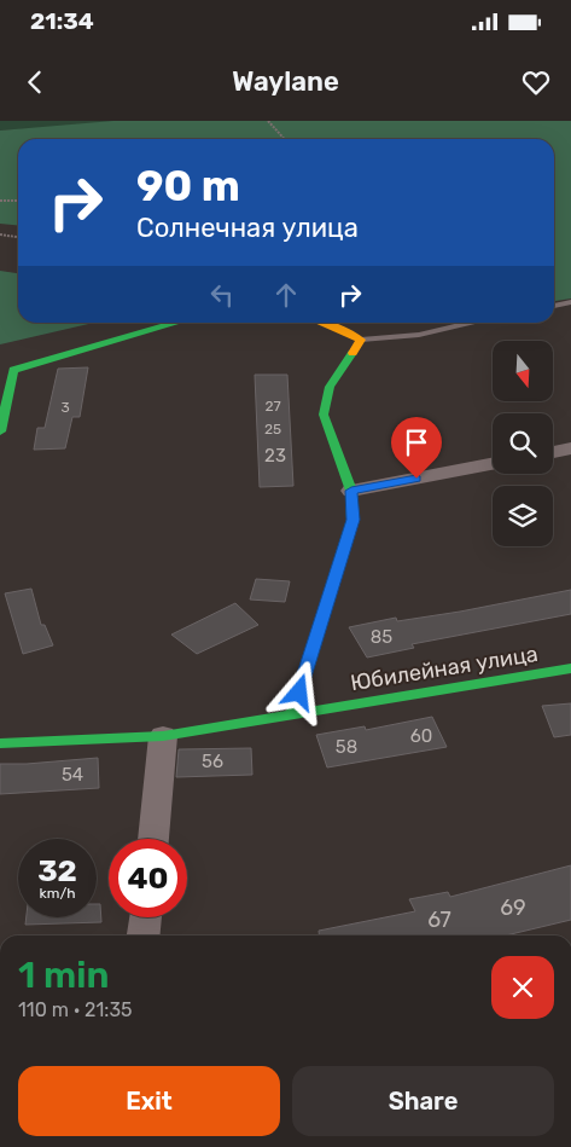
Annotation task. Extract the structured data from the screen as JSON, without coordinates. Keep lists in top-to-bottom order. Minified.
{"streets":{"street":["Юбилейная улица"]},"house_numbers":["27","3","25","23","85","60","58","56","54","69","67"],"north":"bottom","page":{"status":"21:34","header":"Waylane","turn":["90 m","Солнечная улица"],"speed":"32 km/h","limit":"40","heading":["1 min","110 m · 21:35"],"buttons":["Exit","Share"]}}
